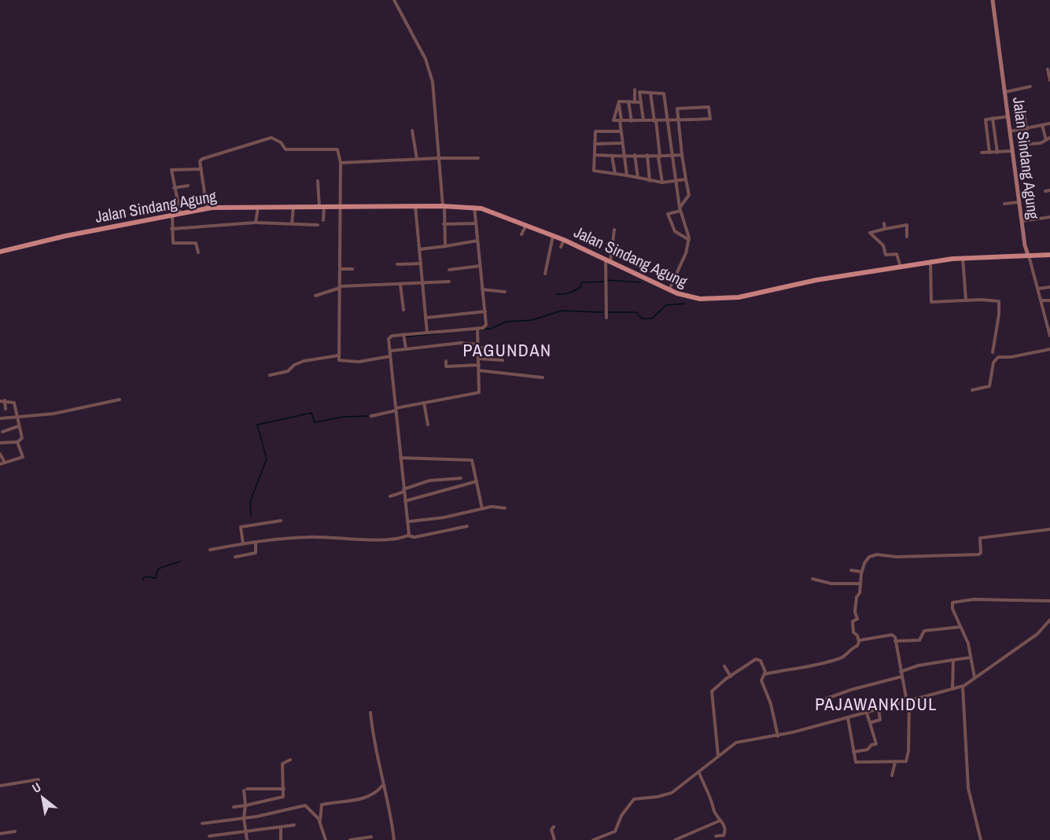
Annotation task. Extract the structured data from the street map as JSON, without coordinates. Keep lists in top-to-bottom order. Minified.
{"streets":{"main road":["Jalan Sindang Agung"]},"districts":["PAGUNDAN","PAJAWANKIDUL"],"north":"top left"}
